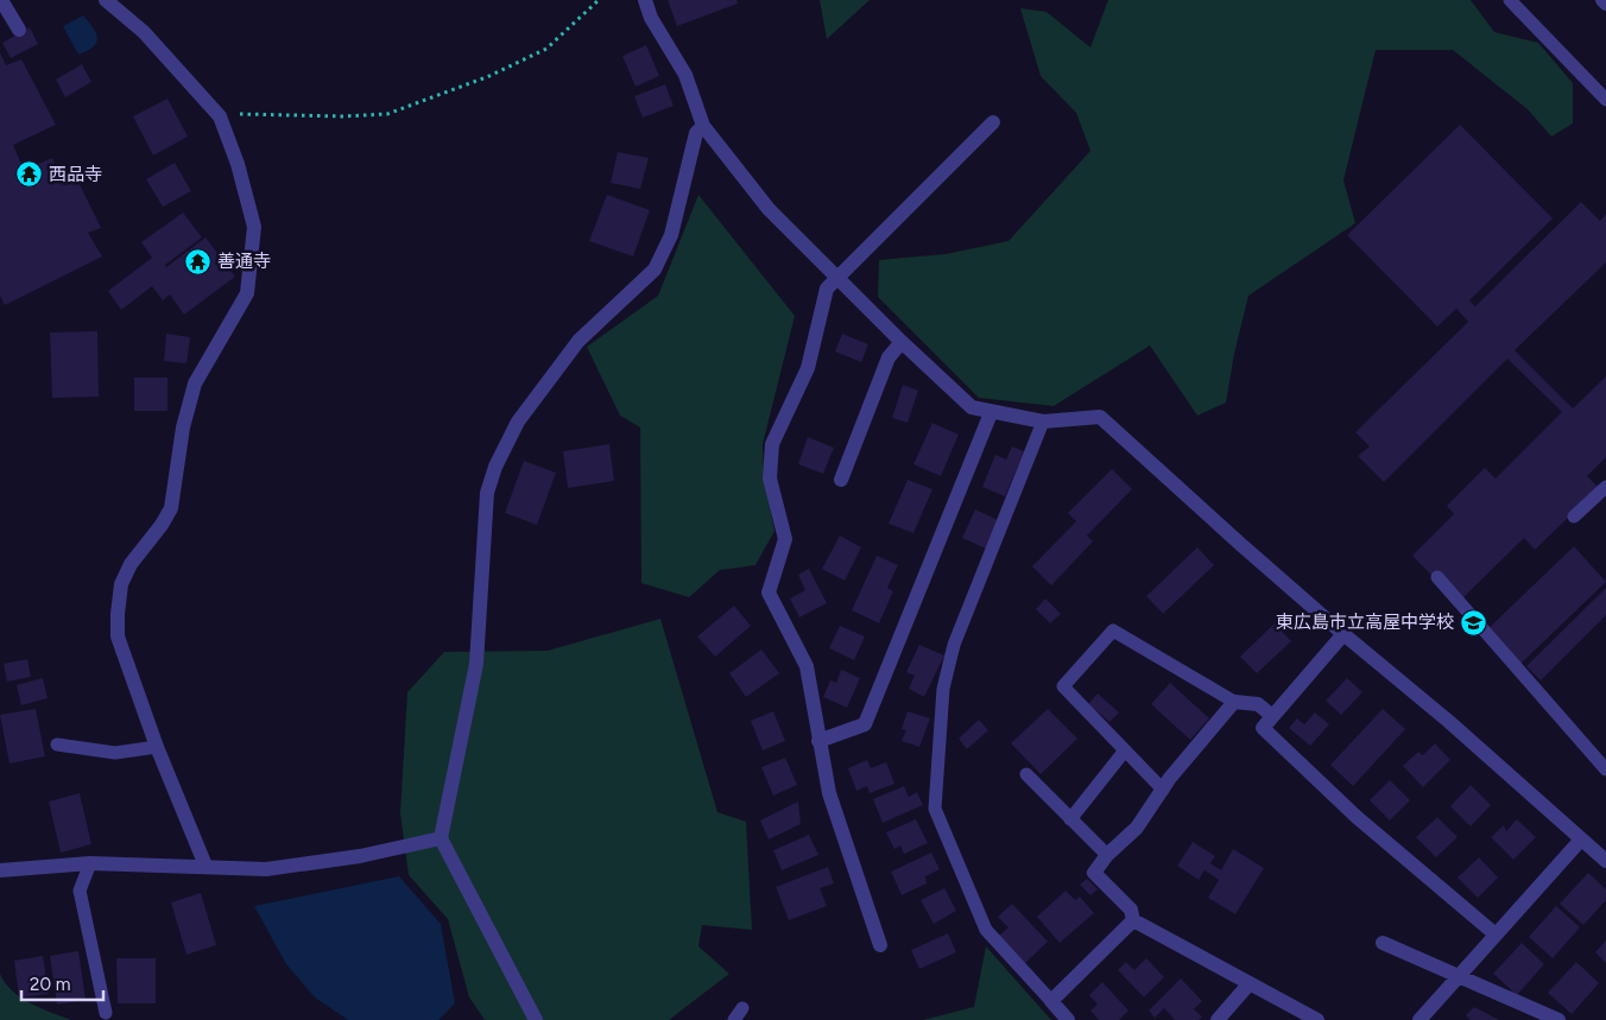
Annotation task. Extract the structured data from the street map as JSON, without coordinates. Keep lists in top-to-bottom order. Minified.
{"places":{"temple":["西品寺","善通寺"],"school or university":["東広島市立高屋中学校"]},"scale_bar":"20 m"}
